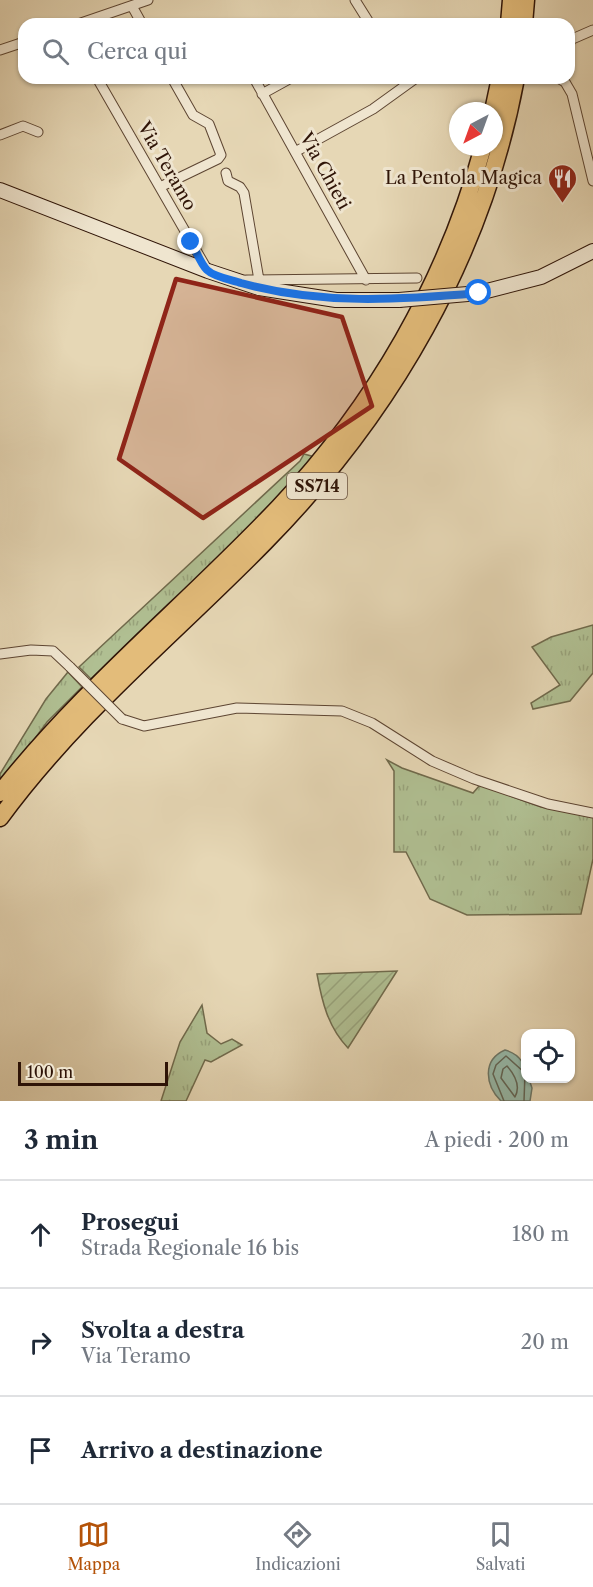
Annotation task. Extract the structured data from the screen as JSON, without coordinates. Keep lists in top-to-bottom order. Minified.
{"streets":{"highway":["SS714"],"street":["Via Teramo","Via Chieti"]},"places":{"restaurant":["La Pentola Magica"]},"scale_bar":"100 m","north":"bottom left","page":{"search":"Cerca qui","scale":"100 m","heading":["3 min","A piedi · 200 m"],"list":[["Prosegui","Strada Regionale 16 bis","180 m"],["Svolta a destra","Via Teramo","20 m"],"Arrivo a destinazione"],"nav":["Mappa","Indicazioni","Salvati"]}}
